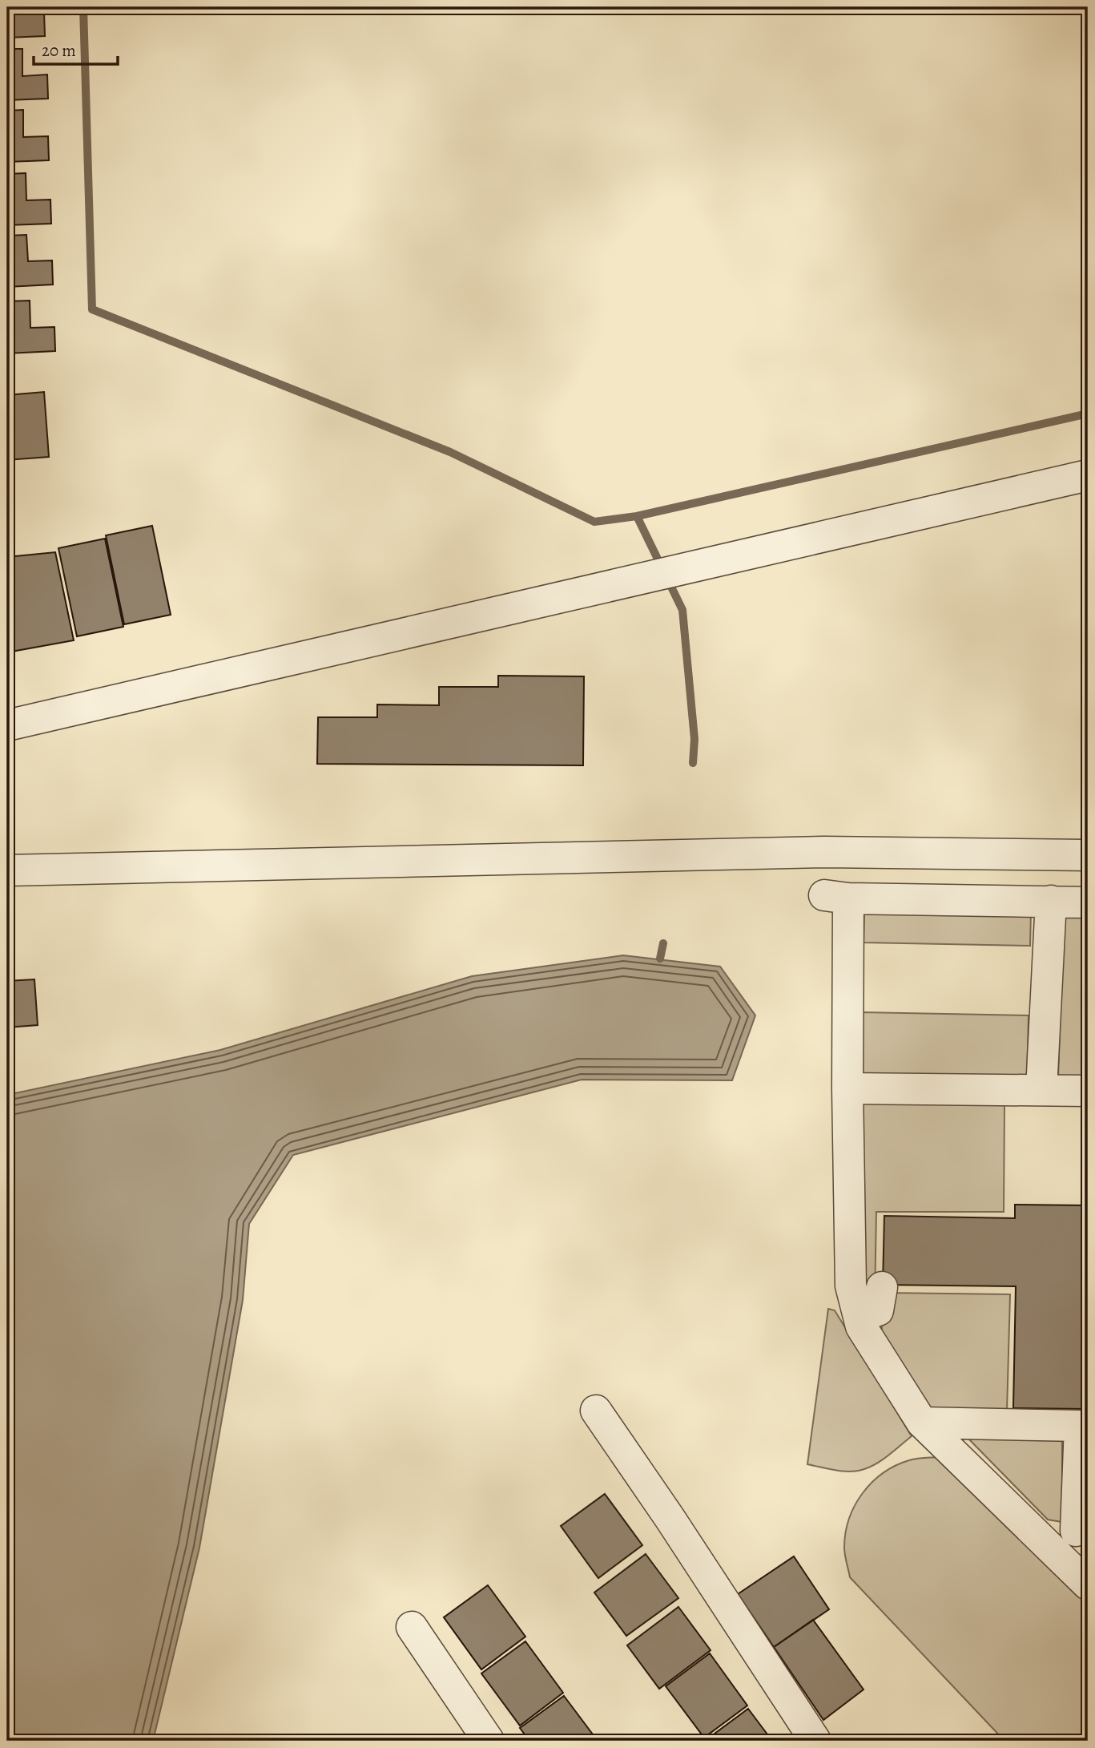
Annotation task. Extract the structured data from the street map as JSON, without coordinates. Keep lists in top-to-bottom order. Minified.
{"scale_bar":"20 m"}
